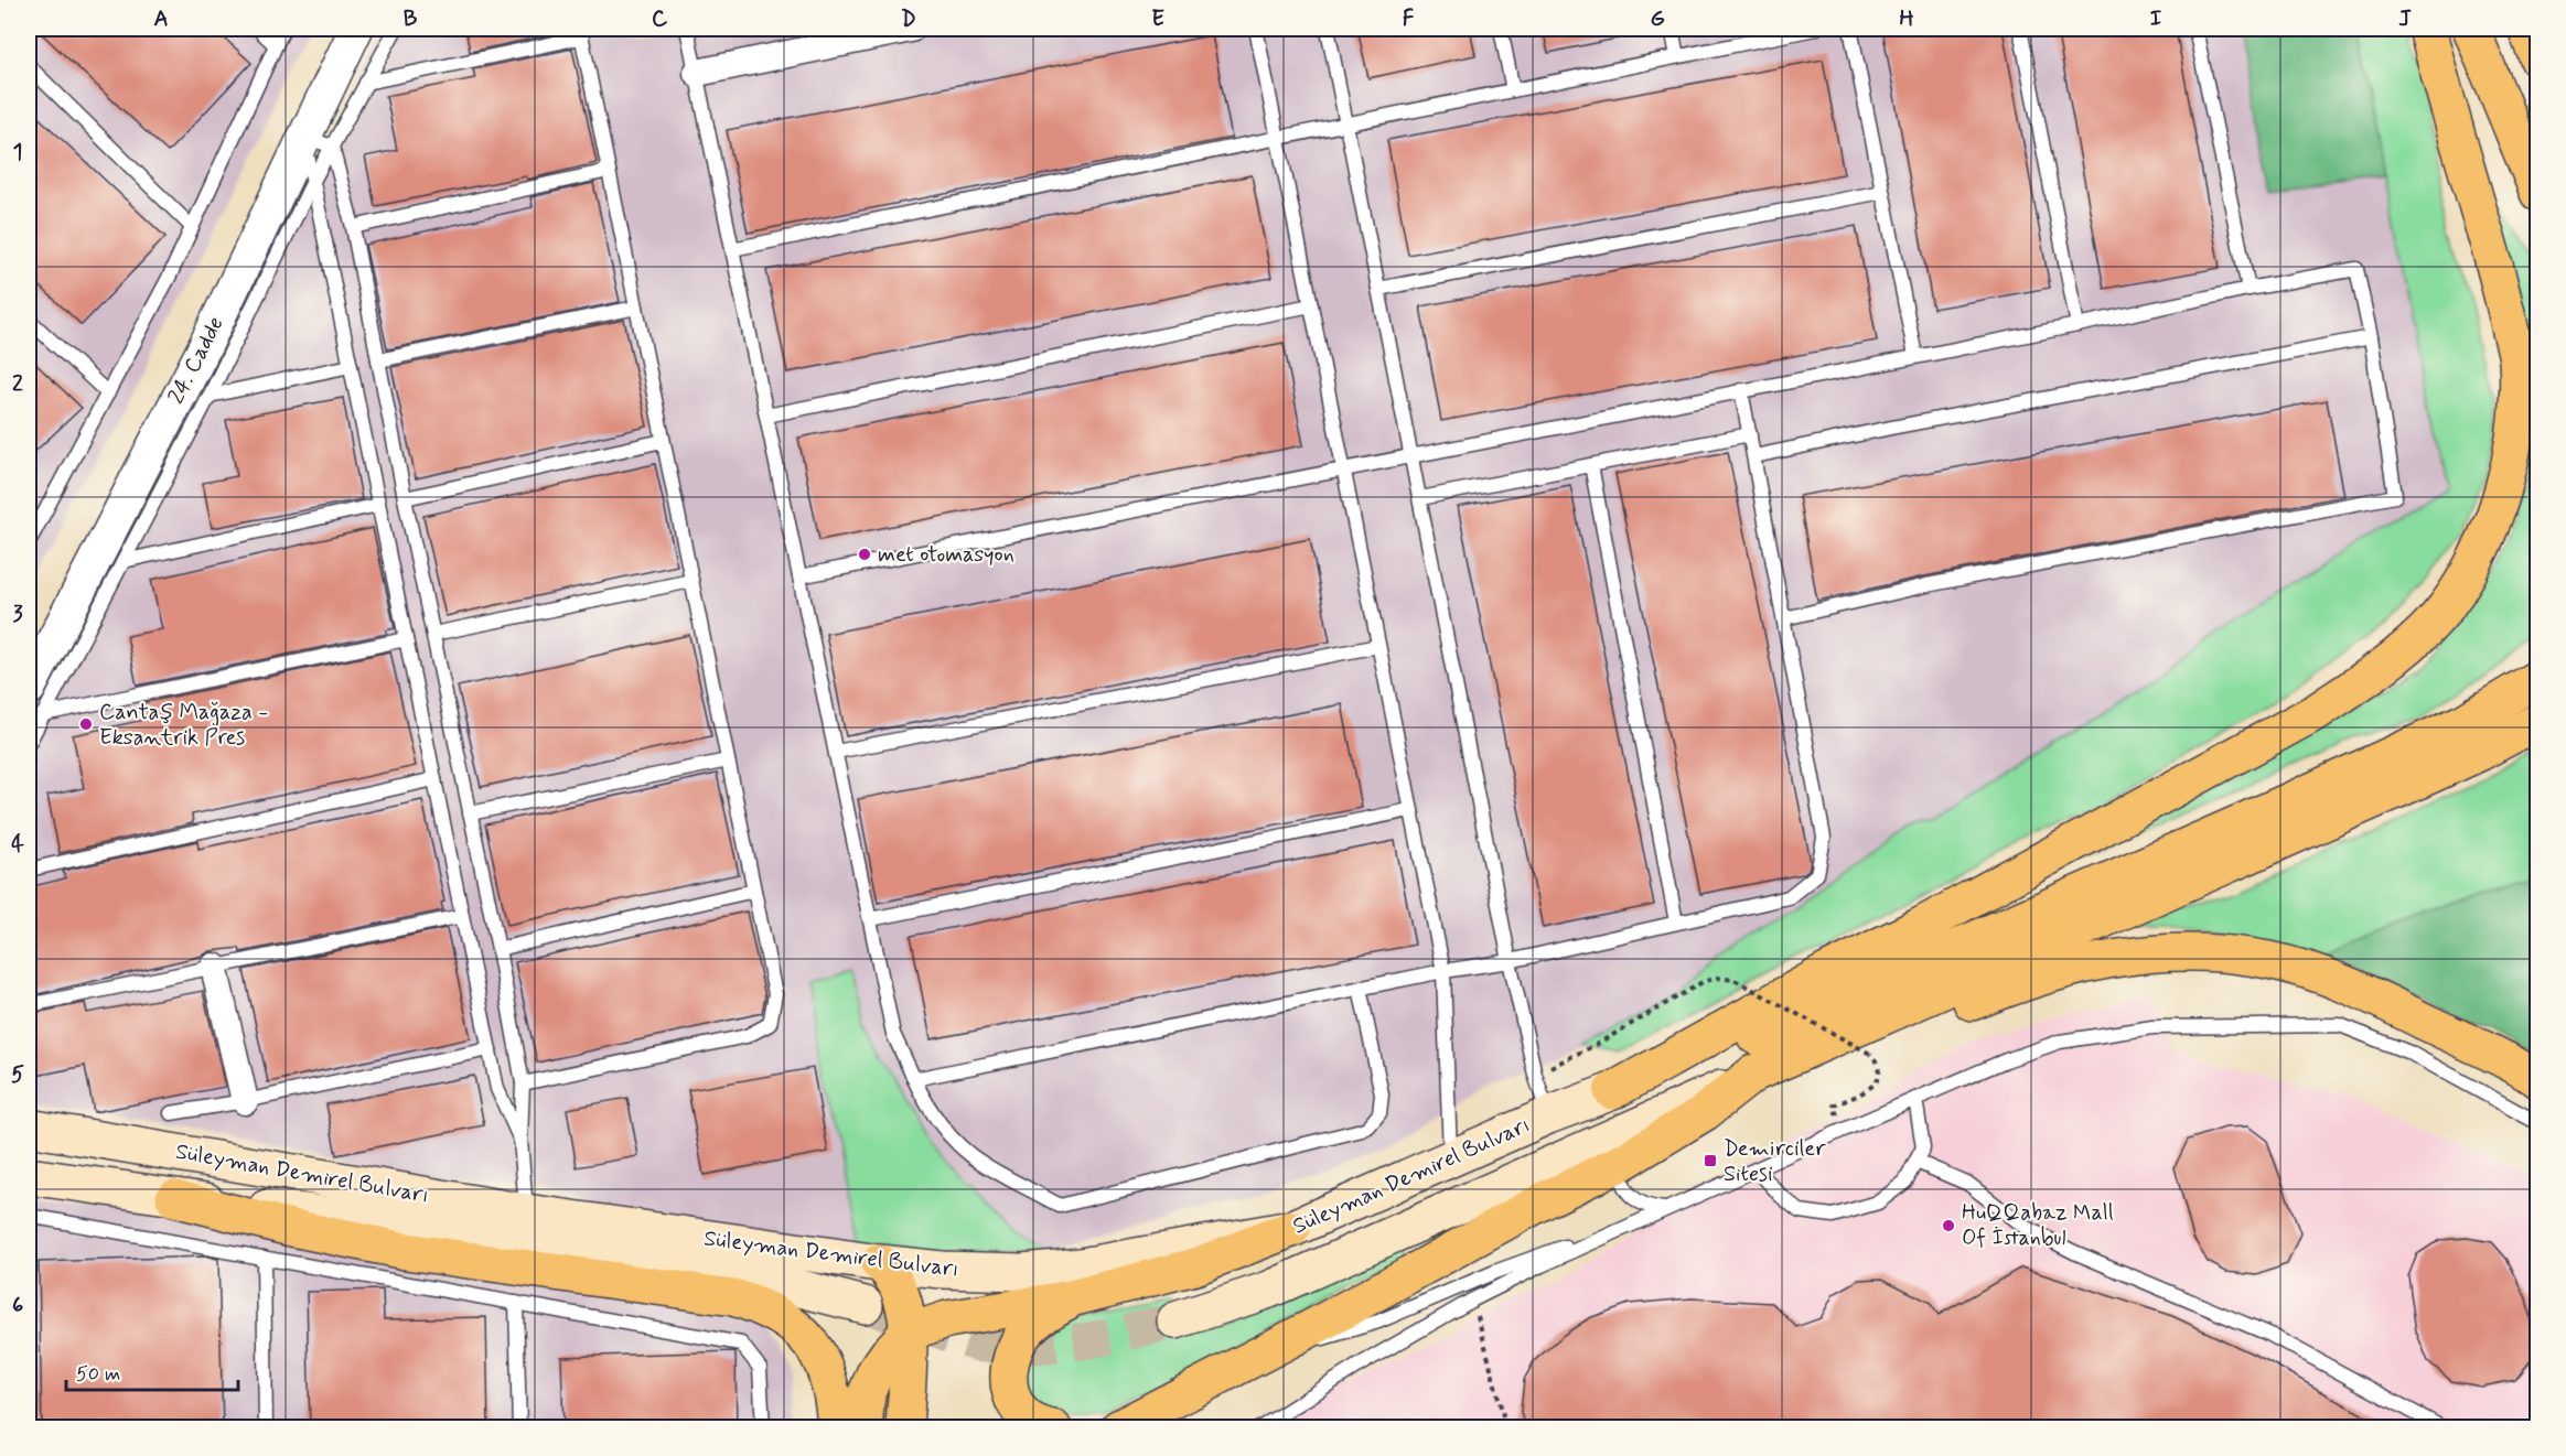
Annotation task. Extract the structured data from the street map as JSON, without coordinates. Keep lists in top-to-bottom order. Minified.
{"streets":{"main road":["Süleyman Demirel Bulvarı"],"street":["24. Cadde"]},"places":{"other":["met otomasyon","Cantaş Mağaza - Eksantrik Pres","HuQQabaz Mall Of İstanbul"],"transit":["Demirciler Sitesi"]},"scale_bar":"50 m","grid":{"columns":["A","B","C","D","E","F","G","H","I","J"],"rows":["1","2","3","4","5","6"]}}
